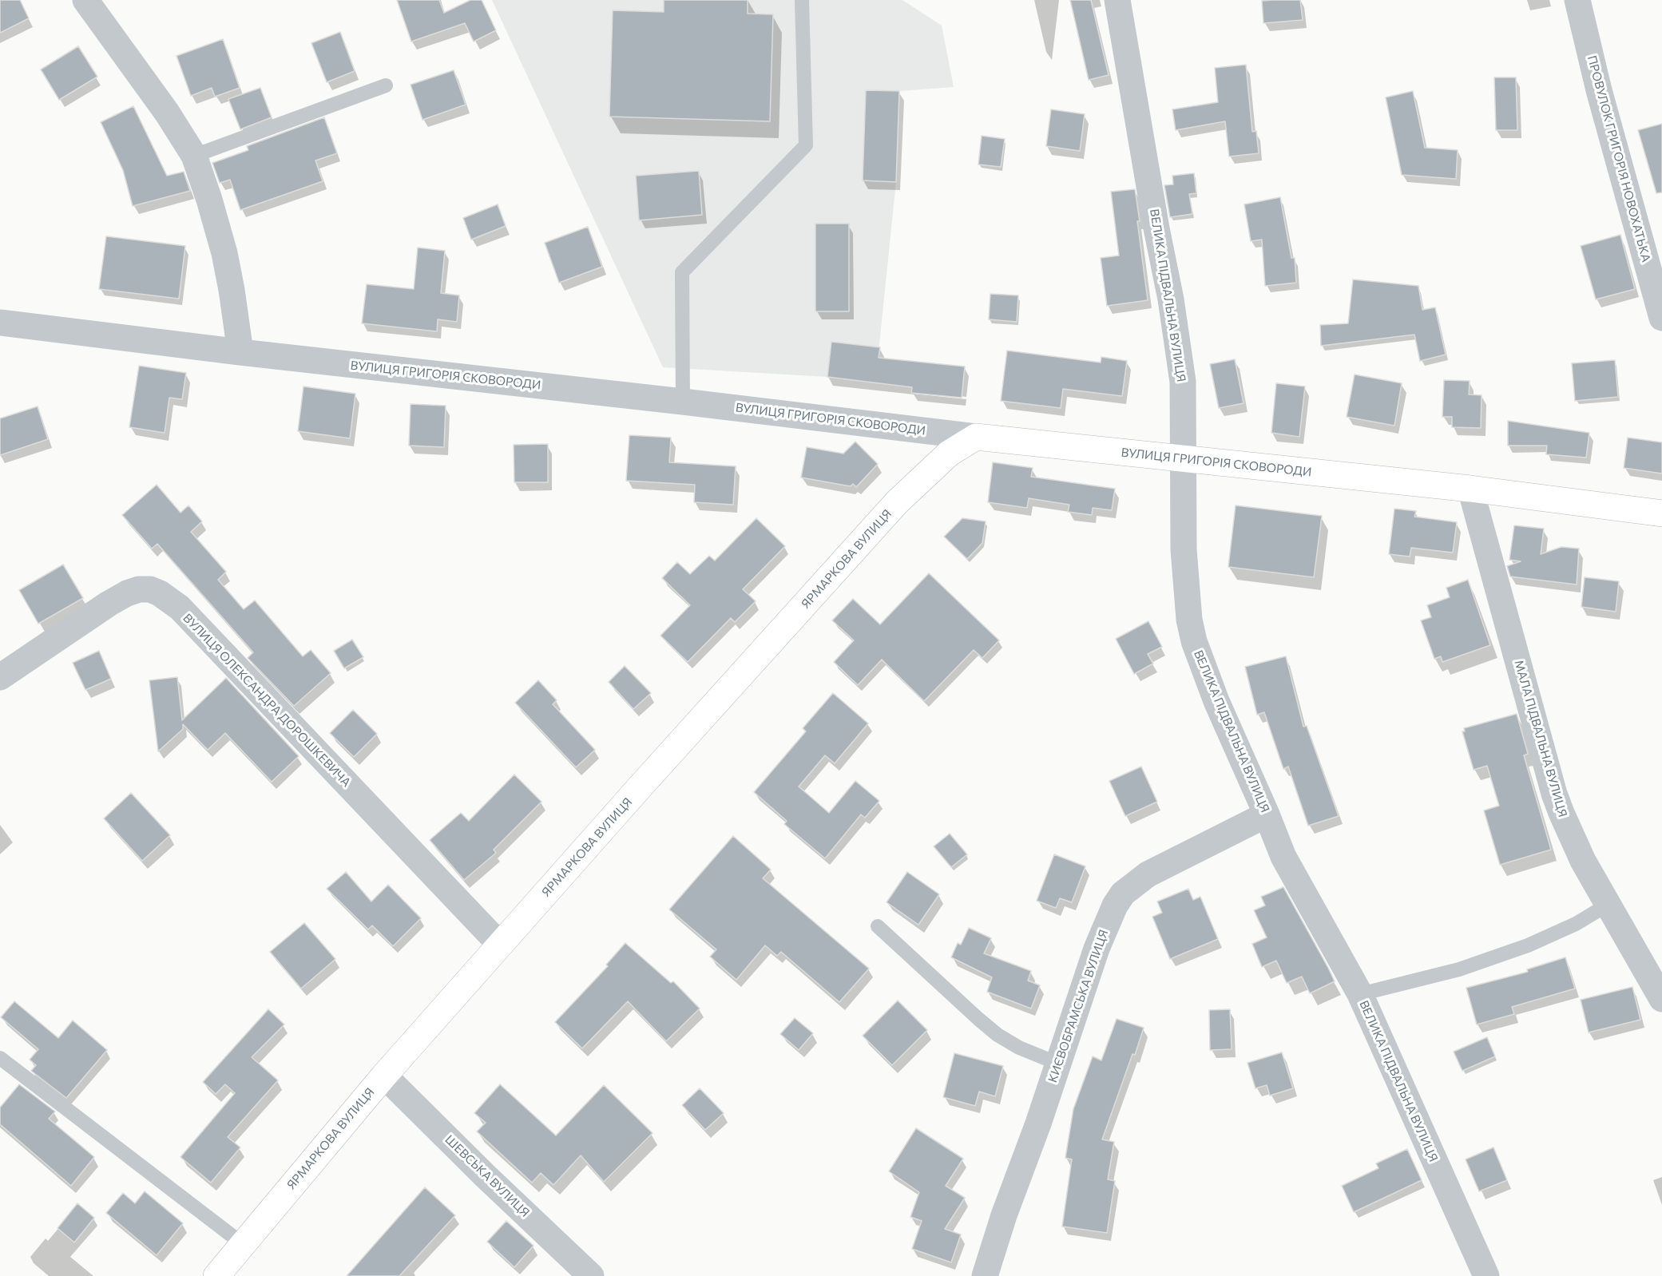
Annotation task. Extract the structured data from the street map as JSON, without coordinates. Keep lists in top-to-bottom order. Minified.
{"streets":{"street":["ПРОВУЛОК ГРИГОРІЯ НОВОХАТЬКА","ВЕЛИКА ПІДВАЛЬНА ВУЛИЦЯ","ВУЛИЦЯ ГРИГОРІЯ СКОВОРОДИ","ЯРМАРКОВА ВУЛИЦЯ","ВУЛИЦЯ ОЛЕКСАНДРА ДОРОШКЕВИЧА","МАЛА ПІДВАЛЬНА ВУЛИЦЯ","КИЄВОБРАМСЬКА ВУЛИЦЯ","ШЕВСЬКА ВУЛИЦЯ"]},"crossings":[["ВЕЛИКА ПІДВАЛЬНА ВУЛИЦЯ","ВУЛИЦЯ ГРИГОРІЯ СКОВОРОДИ"],["ВЕЛИКА ПІДВАЛЬНА ВУЛИЦЯ","КИЄВОБРАМСЬКА ВУЛИЦЯ"],["ВУЛИЦЯ ГРИГОРІЯ СКОВОРОДИ","ЯРМАРКОВА ВУЛИЦЯ"],["ВУЛИЦЯ ГРИГОРІЯ СКОВОРОДИ","МАЛА ПІДВАЛЬНА ВУЛИЦЯ"],["ЯРМАРКОВА ВУЛИЦЯ","ВУЛИЦЯ ОЛЕКСАНДРА ДОРОШКЕВИЧА"],["ЯРМАРКОВА ВУЛИЦЯ","ШЕВСЬКА ВУЛИЦЯ"]]}
